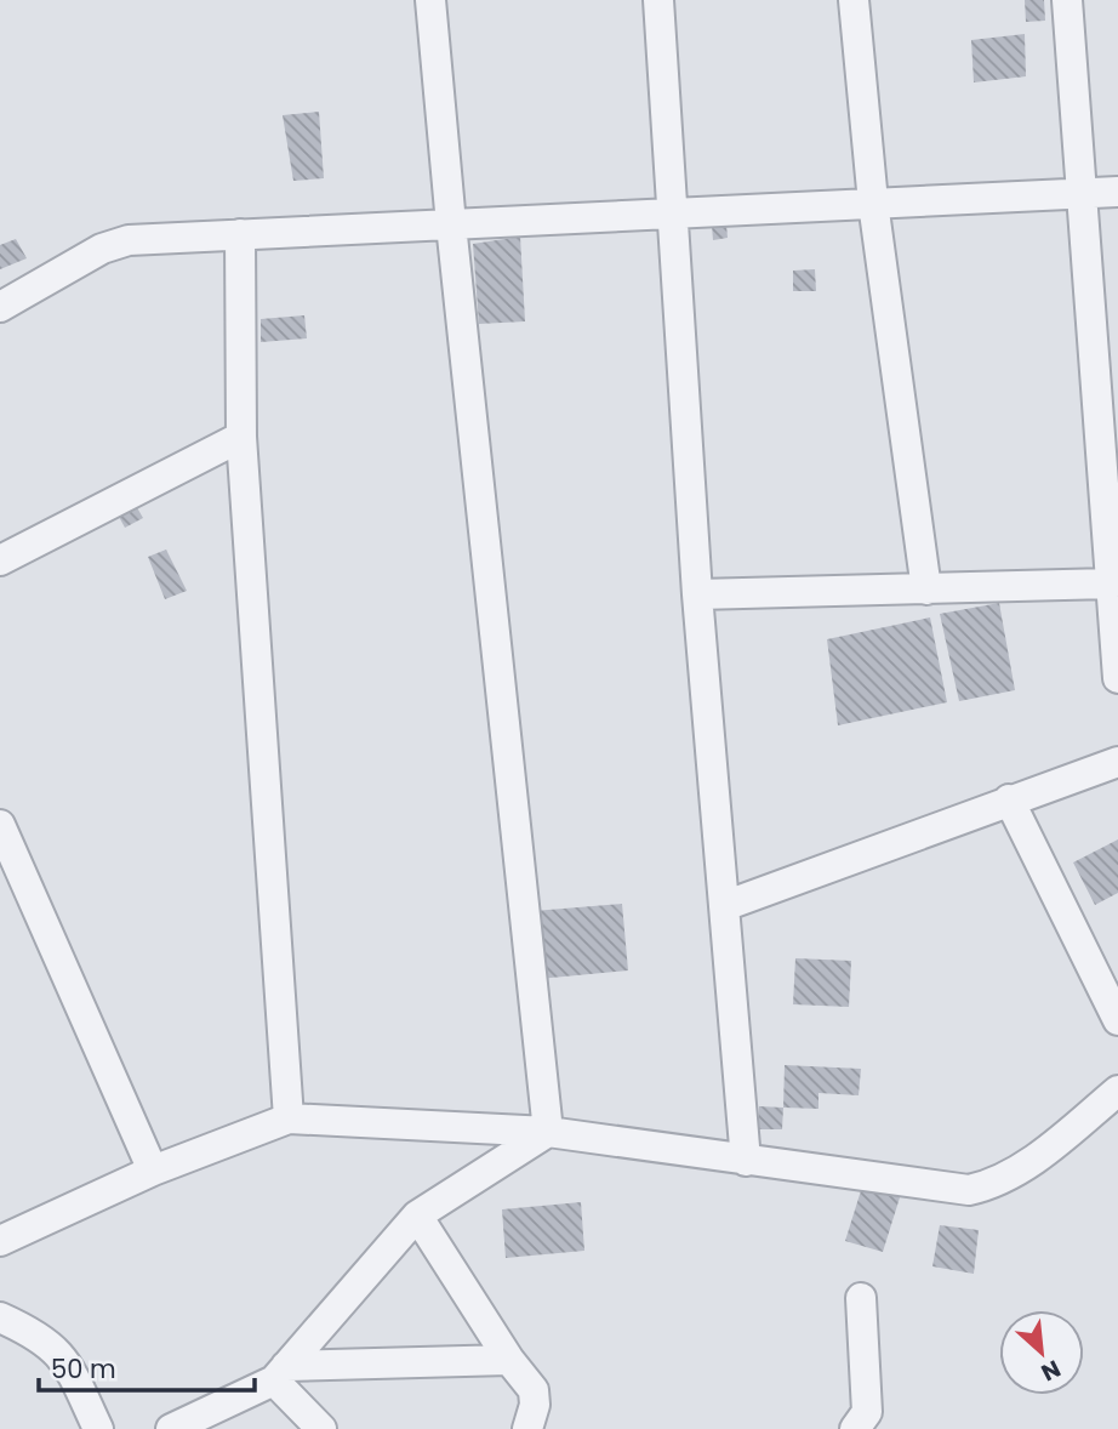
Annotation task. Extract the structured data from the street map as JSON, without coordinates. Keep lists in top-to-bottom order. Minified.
{"scale_bar":"50 m","north":"bottom right"}
